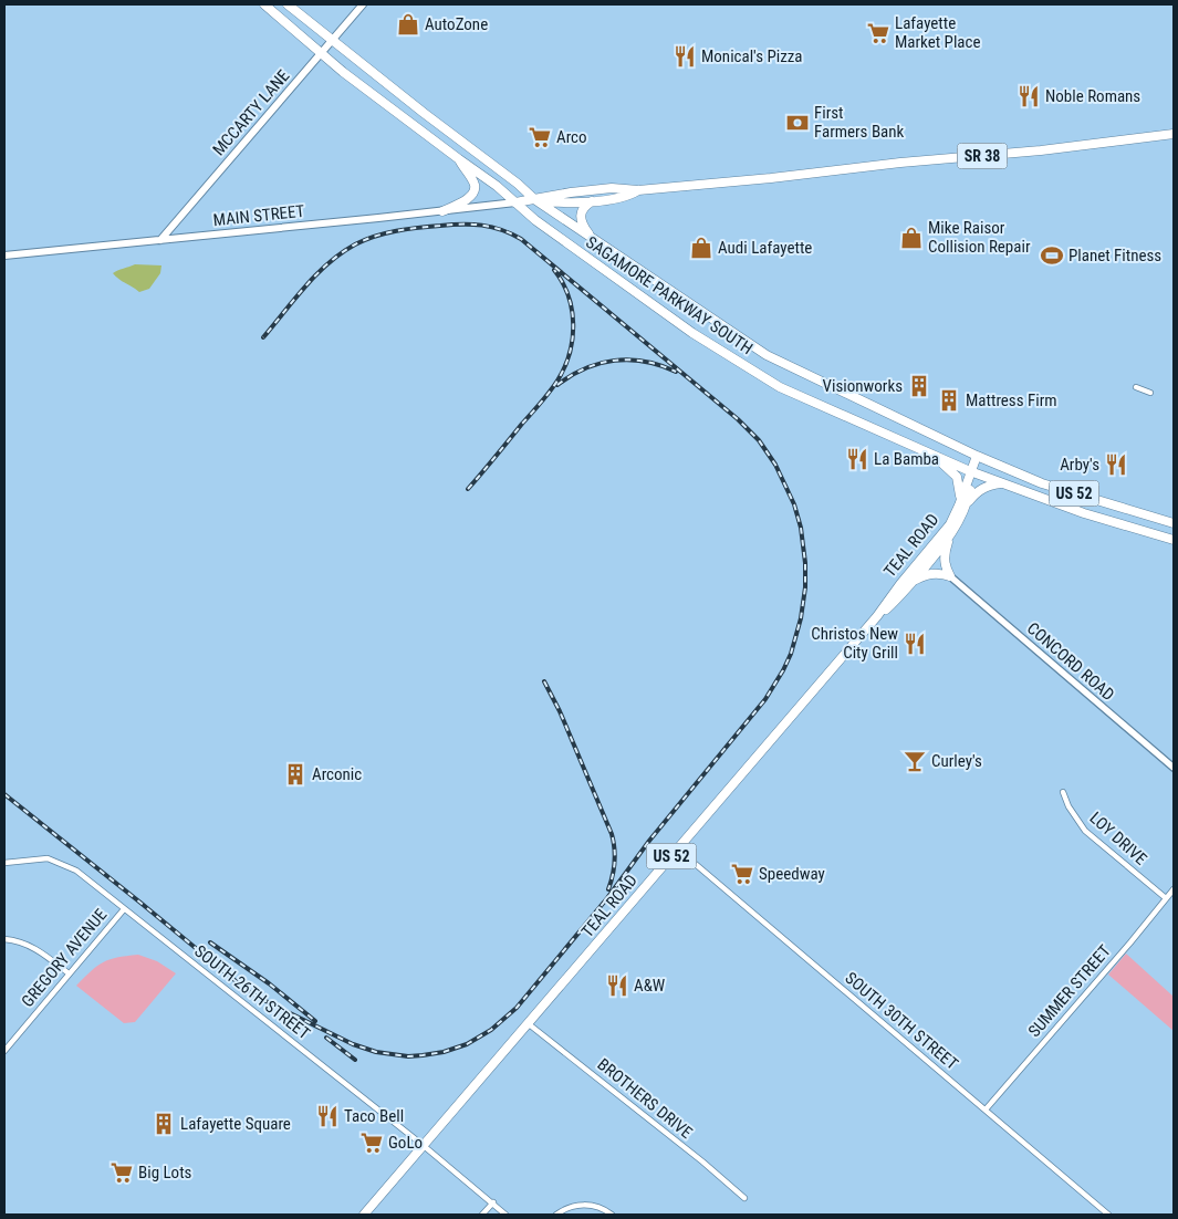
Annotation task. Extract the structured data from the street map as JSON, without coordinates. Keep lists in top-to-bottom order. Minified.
{"streets":{"main road":["MCCARTY LANE","SR 38","MAIN STREET","SAGAMORE PARKWAY SOUTH","US 52","TEAL ROAD"],"street":["CONCORD ROAD","LOY DRIVE","GREGORY AVENUE","SUMMER STREET","SOUTH 26TH STREET","SOUTH 30TH STREET","BROTHERS DRIVE"]},"crossings":[["MCCARTY LANE","MAIN STREET"],["MCCARTY LANE","SAGAMORE PARKWAY SOUTH"],["SR 38","MAIN STREET"],["SR 38","SAGAMORE PARKWAY SOUTH"],["MAIN STREET","SAGAMORE PARKWAY SOUTH"],["SAGAMORE PARKWAY SOUTH","US 52"],["SAGAMORE PARKWAY SOUTH","TEAL ROAD"],["US 52","TEAL ROAD"],["TEAL ROAD","SOUTH 26TH STREET"],["TEAL ROAD","SOUTH 30TH STREET"],["TEAL ROAD","BROTHERS DRIVE"],["LOY DRIVE","SUMMER STREET"],["GREGORY AVENUE","SOUTH 26TH STREET"],["SUMMER STREET","SOUTH 30TH STREET"]],"places":{"shop":["AutoZone","Mike Raisor Collision Repair","Audi Lafayette"],"supermarket":["Lafayette Market Place","Arco","Speedway","GoLo","Big Lots"],"restaurant":["Monical's Pizza","Noble Romans","La Bamba","Arby's","Christos New City Grill","A&W","Taco Bell"],"bank":["First Farmers Bank"],"sports":["Planet Fitness"],"building":["Visionworks","Mattress Firm","Arconic","Lafayette Square"],"bar":["Curley's"]}}
